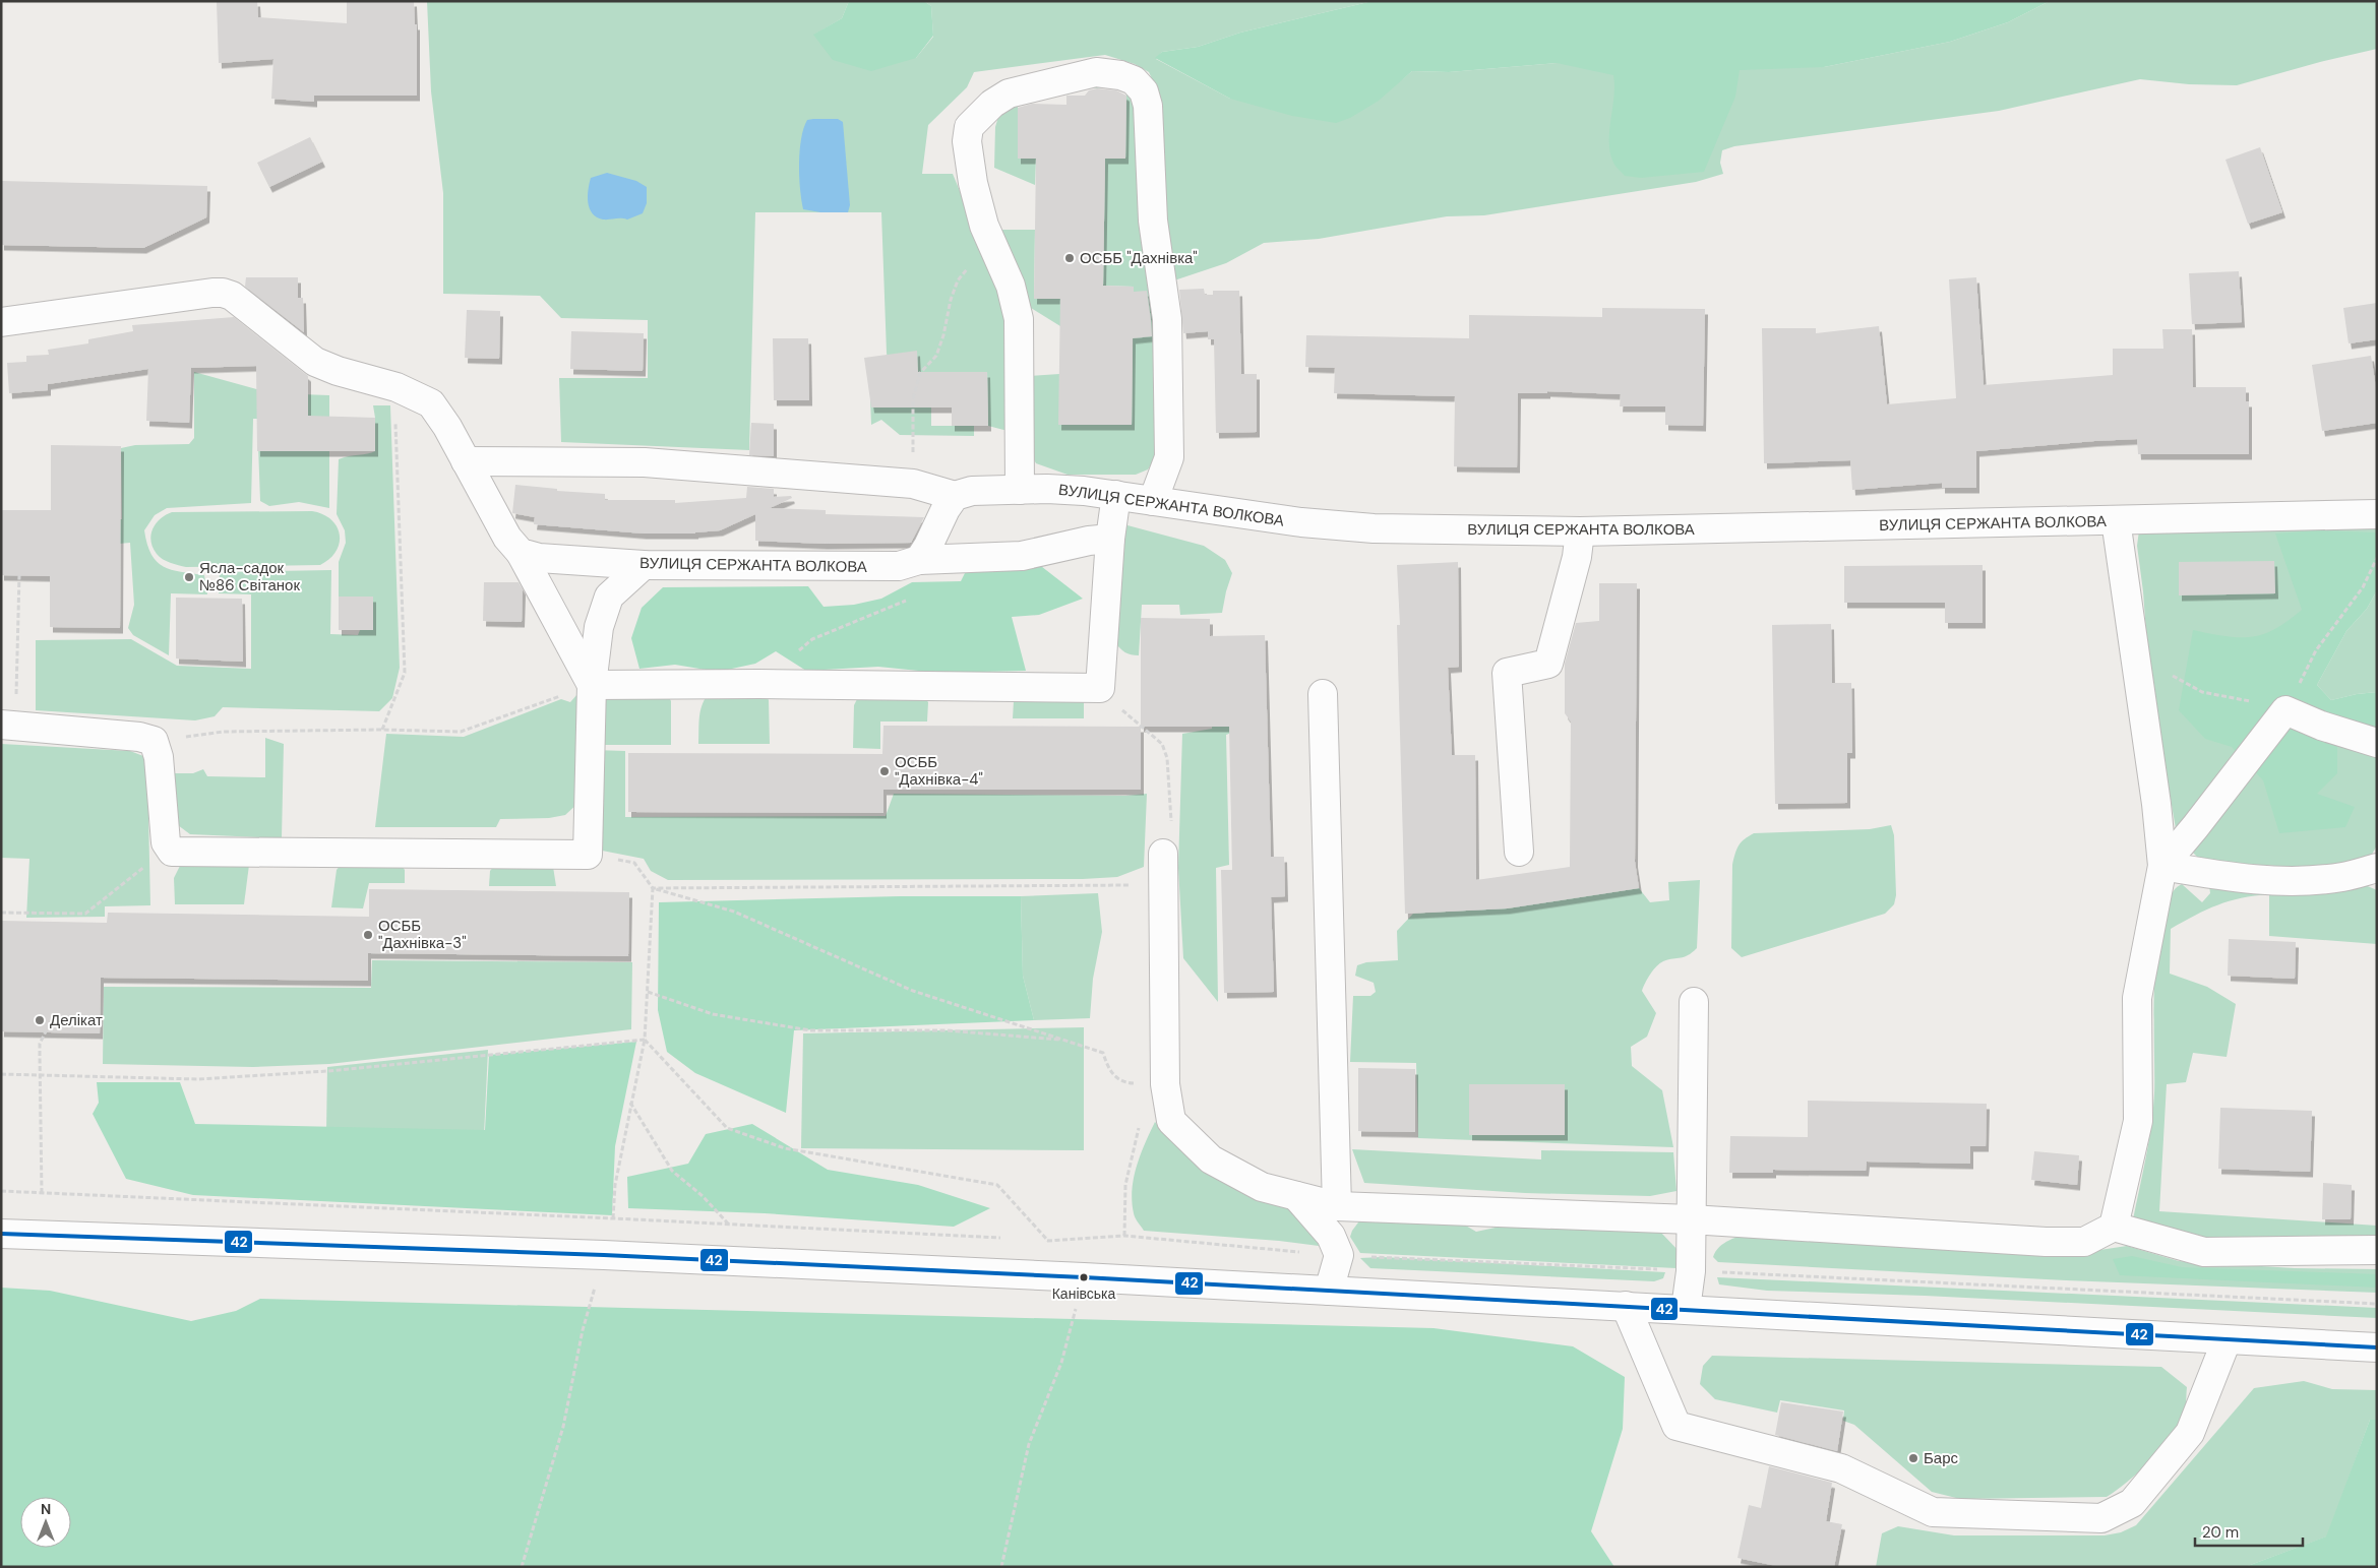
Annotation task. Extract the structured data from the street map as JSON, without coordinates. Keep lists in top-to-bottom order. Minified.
{"streets":{"street":["ВУЛИЦЯ СЕРЖАНТА ВОЛКОВА"]},"places":["ОСББ \"Дахнівка\"","Ясла-садок №86 Світанок","ОСББ \"Дахнівка-4\"","ОСББ \"Дахнівка-3\"","Делікат","Канівська","Барс"],"lines":["transit line 42"],"scale_bar":"20 m","north":"top"}
